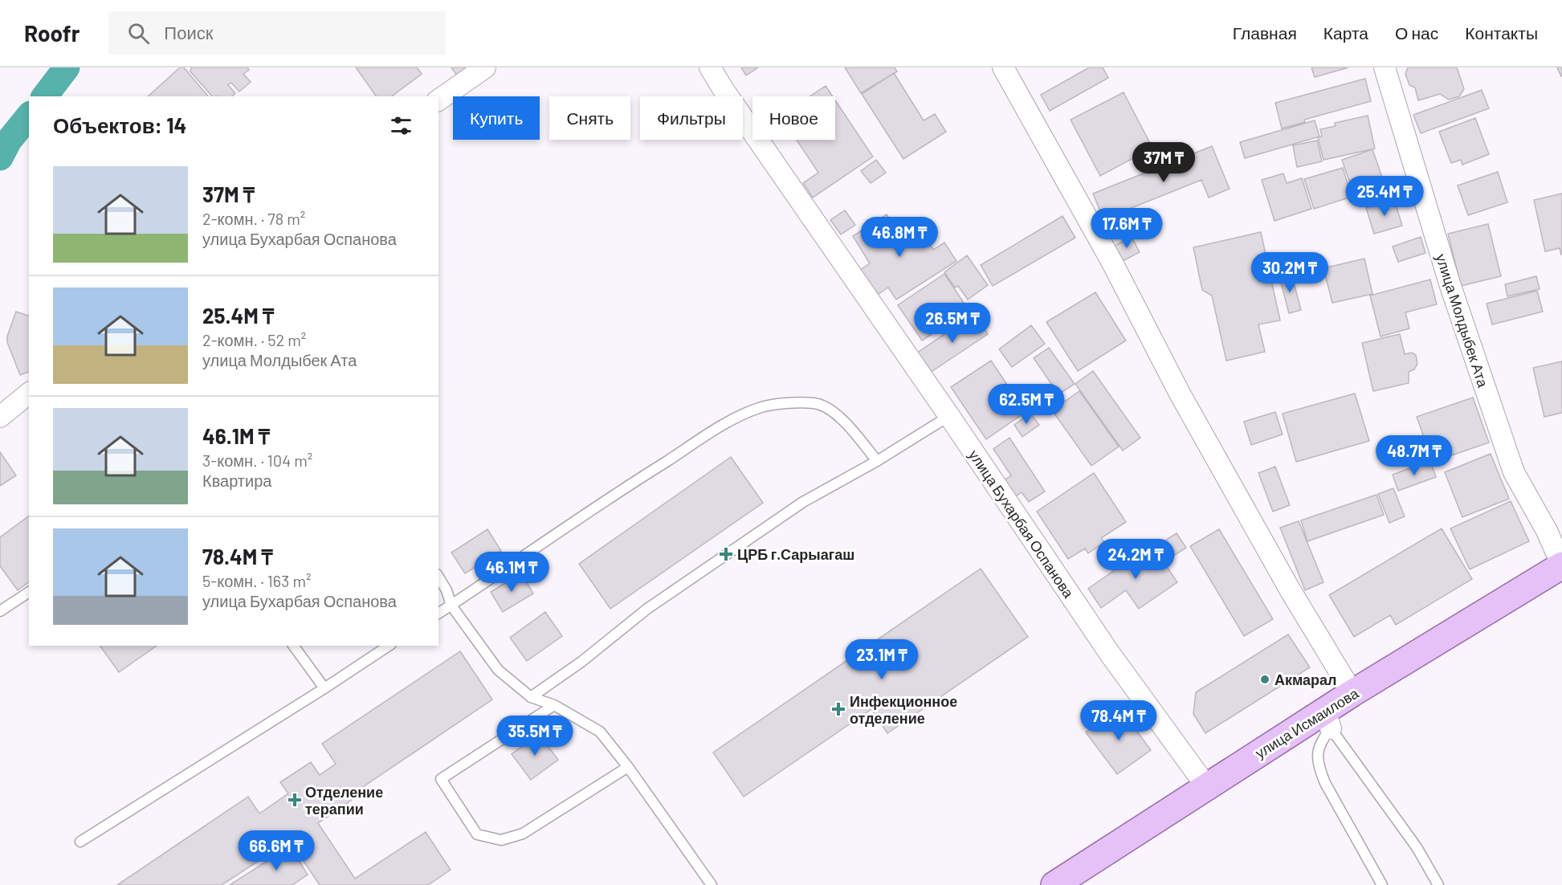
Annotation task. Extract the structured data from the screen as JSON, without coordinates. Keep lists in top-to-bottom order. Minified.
{"streets":{"main road":["улица Исмаилова"],"street":["улица Молдыбек Ата","улица Бухарбая Оспанова"]},"crossings":[["улица Молдыбек Ата","улица Исмаилова"],["улица Бухарбая Оспанова","улица Исмаилова"]],"places":{"health":["ЦРБ г.Сарыагаш","Инфекционное отделение","Отделение терапии"],"other":["Акмарал"]},"page":{"header":"Roofr","search":"Поиск","nav":["Главная","Карта","О нас","Контакты"],"chip":["Купить","Снять","Фильтры","Новое"],"heading":"Объектов: 14","price":["37M ₸","25.4M ₸","17.6M ₸","46.8M ₸","30.2M ₸","26.5M ₸","62.5M ₸","48.7M ₸","24.2M ₸","46.1M ₸","23.1M ₸","78.4M ₸","35.5M ₸","66.6M ₸"],"list":[{"name":"37M ₸","note":"2-комн. · 78 m² · улица Бухарбая Оспанова"},{"name":"25.4M ₸","note":"2-комн. · 52 m² · улица Молдыбек Ата"},{"name":"46.1M ₸","note":"3-комн. · 104 m² · Квартира"},{"name":"78.4M ₸","note":"5-комн. · 163 m² · улица Бухарбая Оспанова"}]}}
